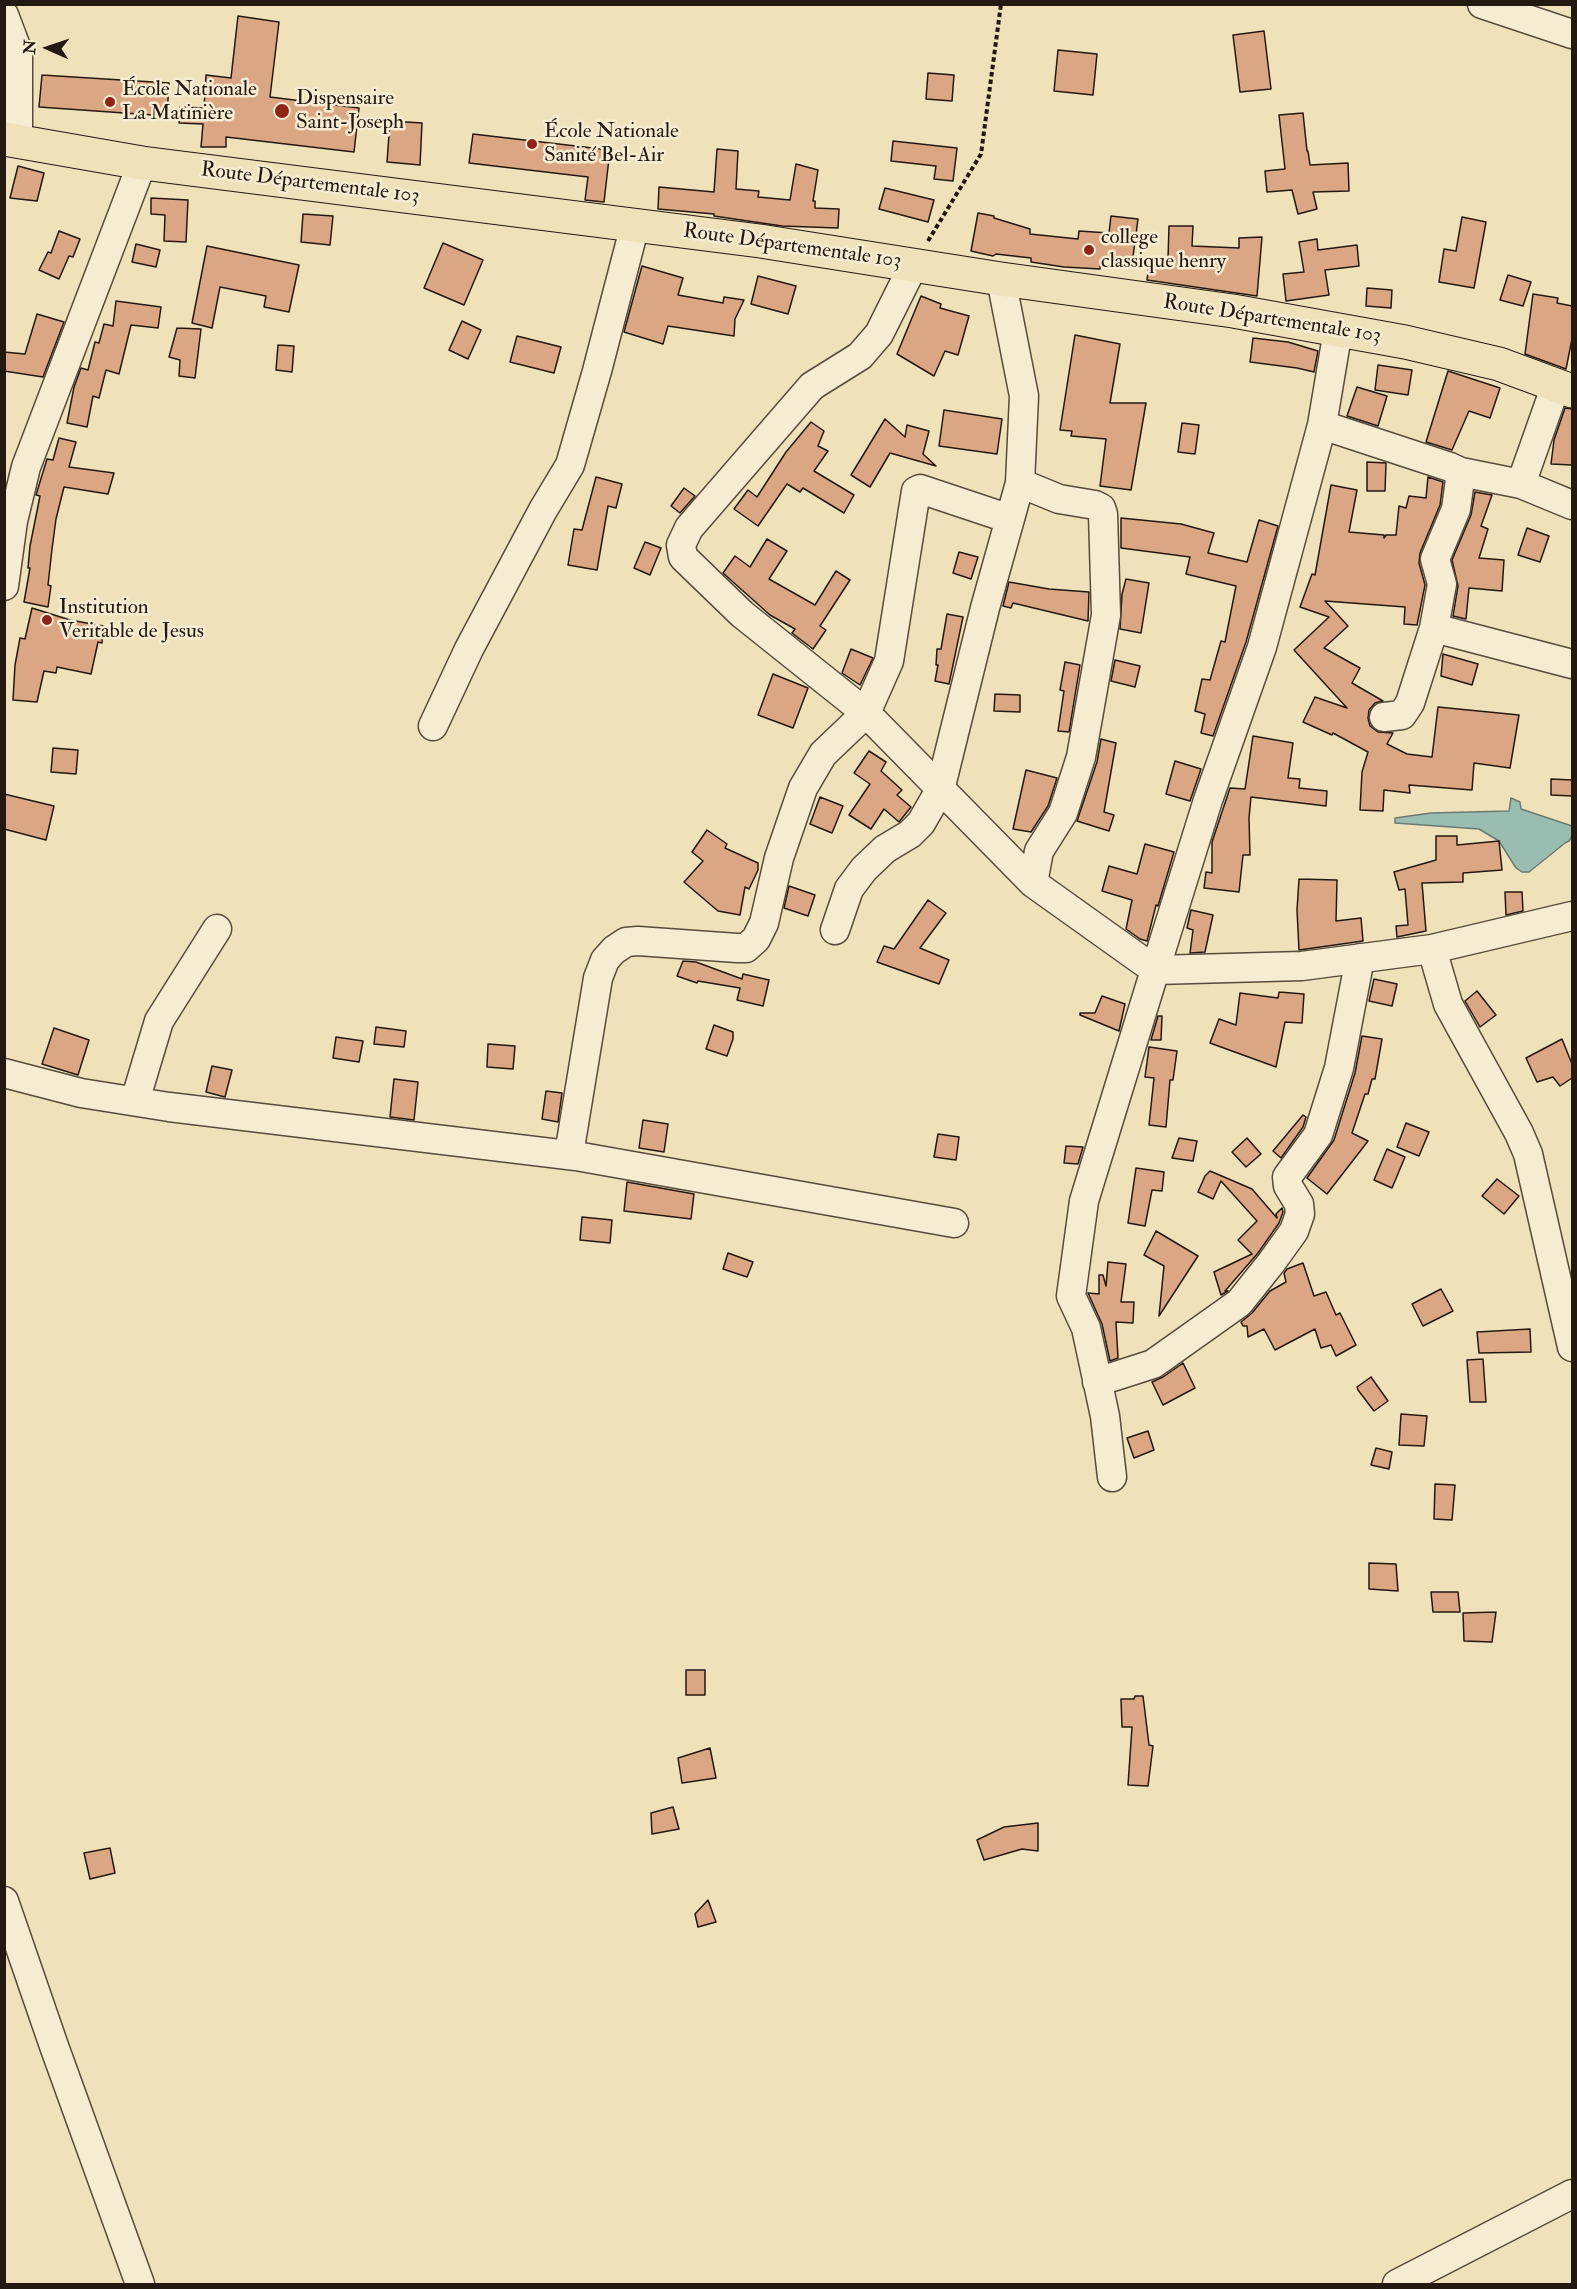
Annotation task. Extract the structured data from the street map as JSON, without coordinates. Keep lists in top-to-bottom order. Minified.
{"streets":{"main road":["Route Départementale 103"]},"places":["École Nationale La Matinière","Dispensaire Saint-Joseph","École Nationale Sanité Bel-Air","college classique henry","Institution Veritable de Jesus"],"north":"left"}
